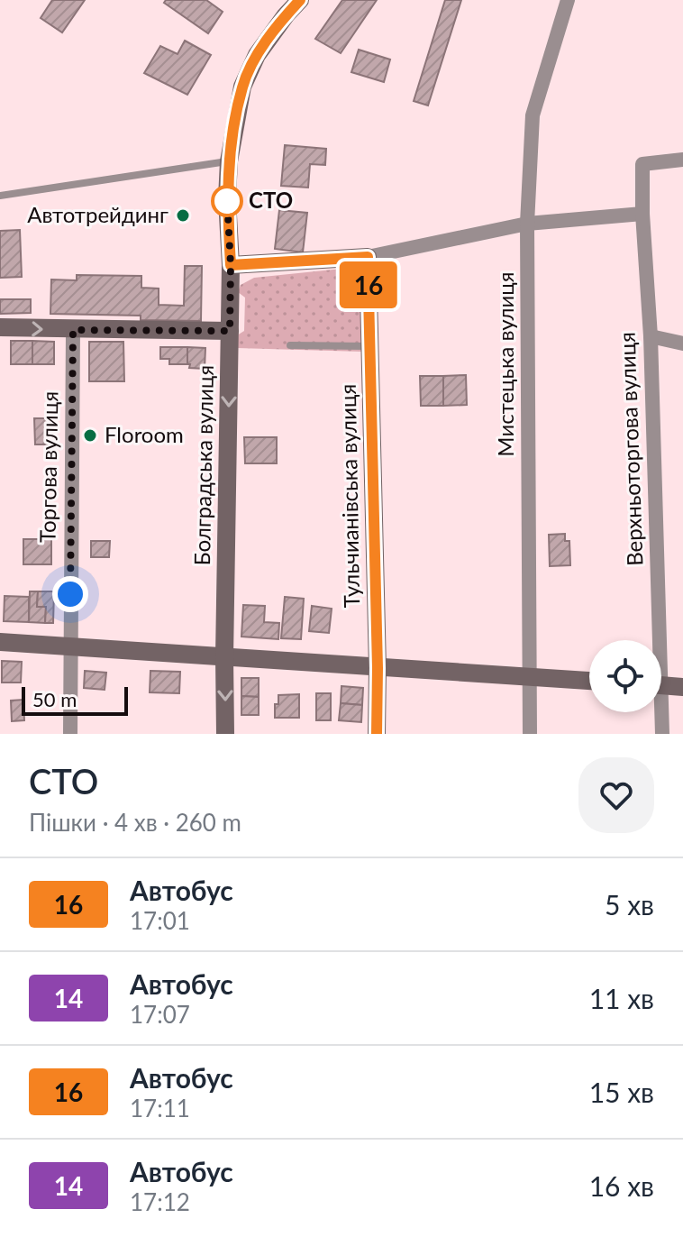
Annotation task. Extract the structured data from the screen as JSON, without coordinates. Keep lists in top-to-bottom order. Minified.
{"streets":{"main road":["Болградська вулиця","Тульчианівська вулиця"],"street":["Мистецька вулиця","Верхньоторгова вулиця","Торгова вулиця"]},"one_way":["Болградська вулиця"],"places":["СТО","Автотрейдинг","Floroom"],"lines":["bus line 16"],"scale_bar":"50 m","page":{"on_map":"16","scale":"50 m","heading":["СТО","Пішки · 4 хв · 260 m"],"list":[{"mark":"16","name":"Автобус","note":"17:01","value":"5 хв"},{"mark":"14","name":"Автобус","note":"17:07","value":"11 хв"},{"mark":"16","name":"Автобус","note":"17:11","value":"15 хв"},{"mark":"14","name":"Автобус","note":"17:12","value":"16 хв"}]}}
